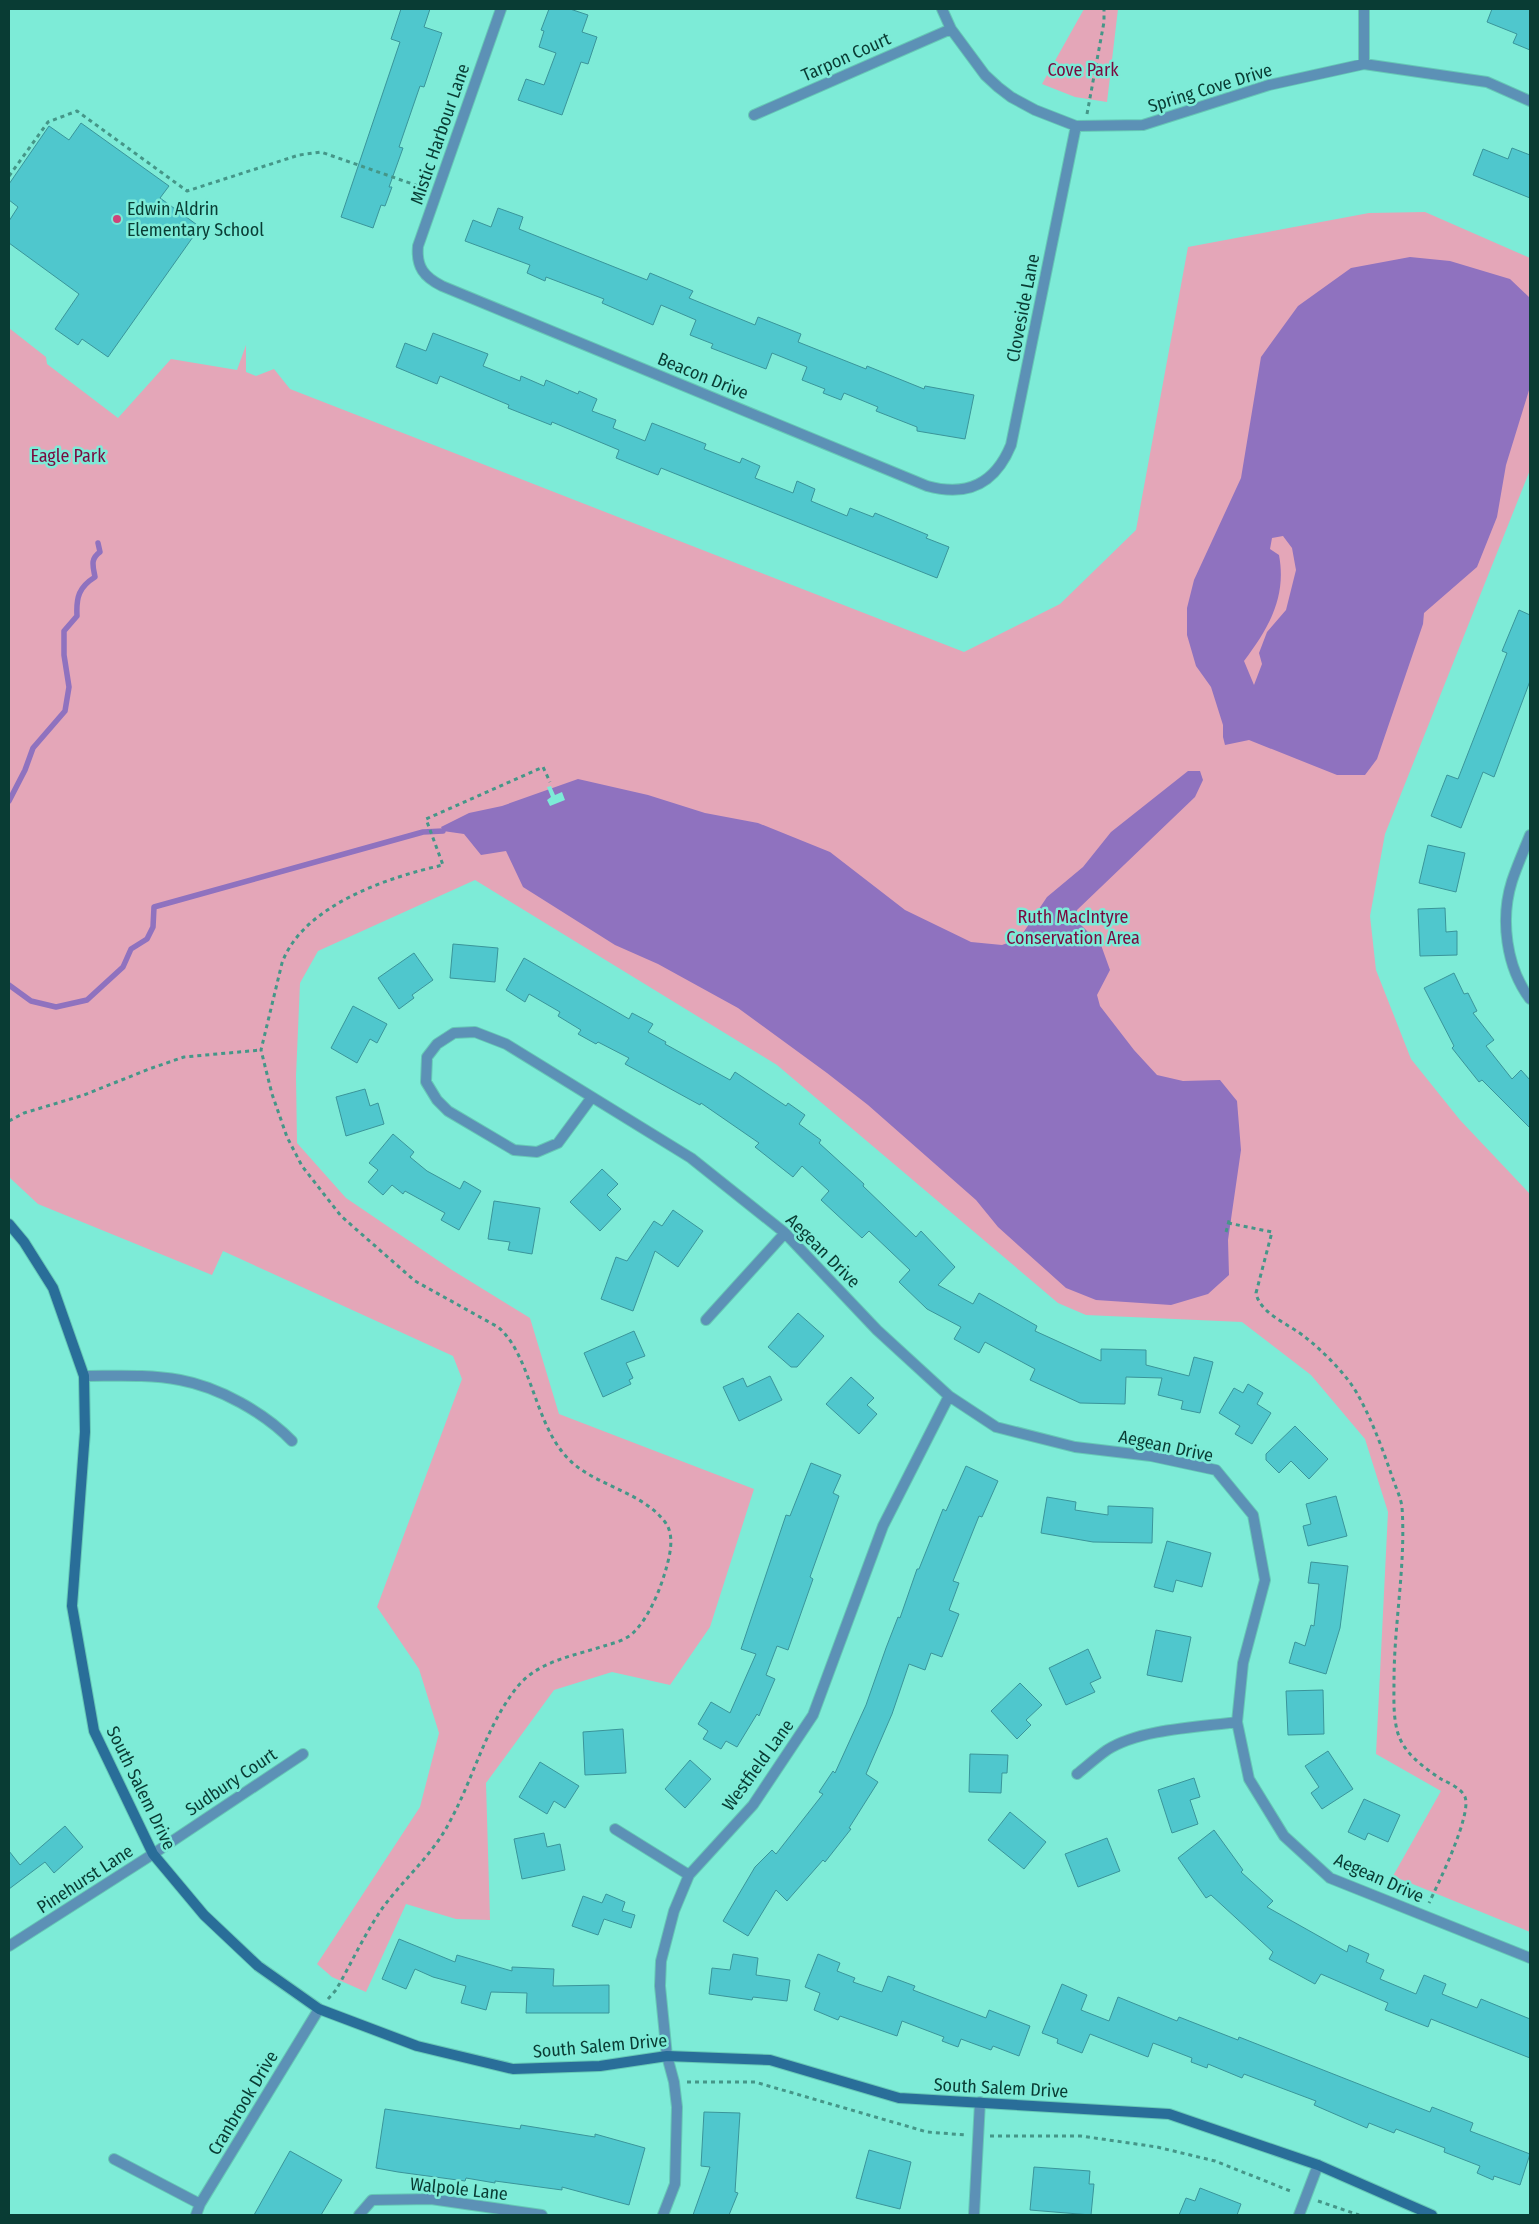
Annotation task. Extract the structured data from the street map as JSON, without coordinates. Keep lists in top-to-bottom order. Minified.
{"streets":{"street":["Tarpon Court","Spring Cove Drive","Mistic Harbour Lane","Cloveside Lane","Beacon Drive","Aegean Drive","Westfield Lane","Sudbury Court","South Salem Drive","Pinehurst Lane","Cranbrook Drive","Walpole Lane"]},"crossings":[["Tarpon Court","Spring Cove Drive"],["Spring Cove Drive","Cloveside Lane"],["Mistic Harbour Lane","Beacon Drive"],["Cloveside Lane","Beacon Drive"],["Aegean Drive","Westfield Lane"],["Westfield Lane","South Salem Drive"],["Sudbury Court","South Salem Drive"],["Sudbury Court","Pinehurst Lane"],["South Salem Drive","Pinehurst Lane"],["South Salem Drive","Cranbrook Drive"]],"parks":["Cove Park","Eagle Park","Ruth MacIntyre Conservation Area"],"places":["Edwin Aldrin Elementary School"]}
